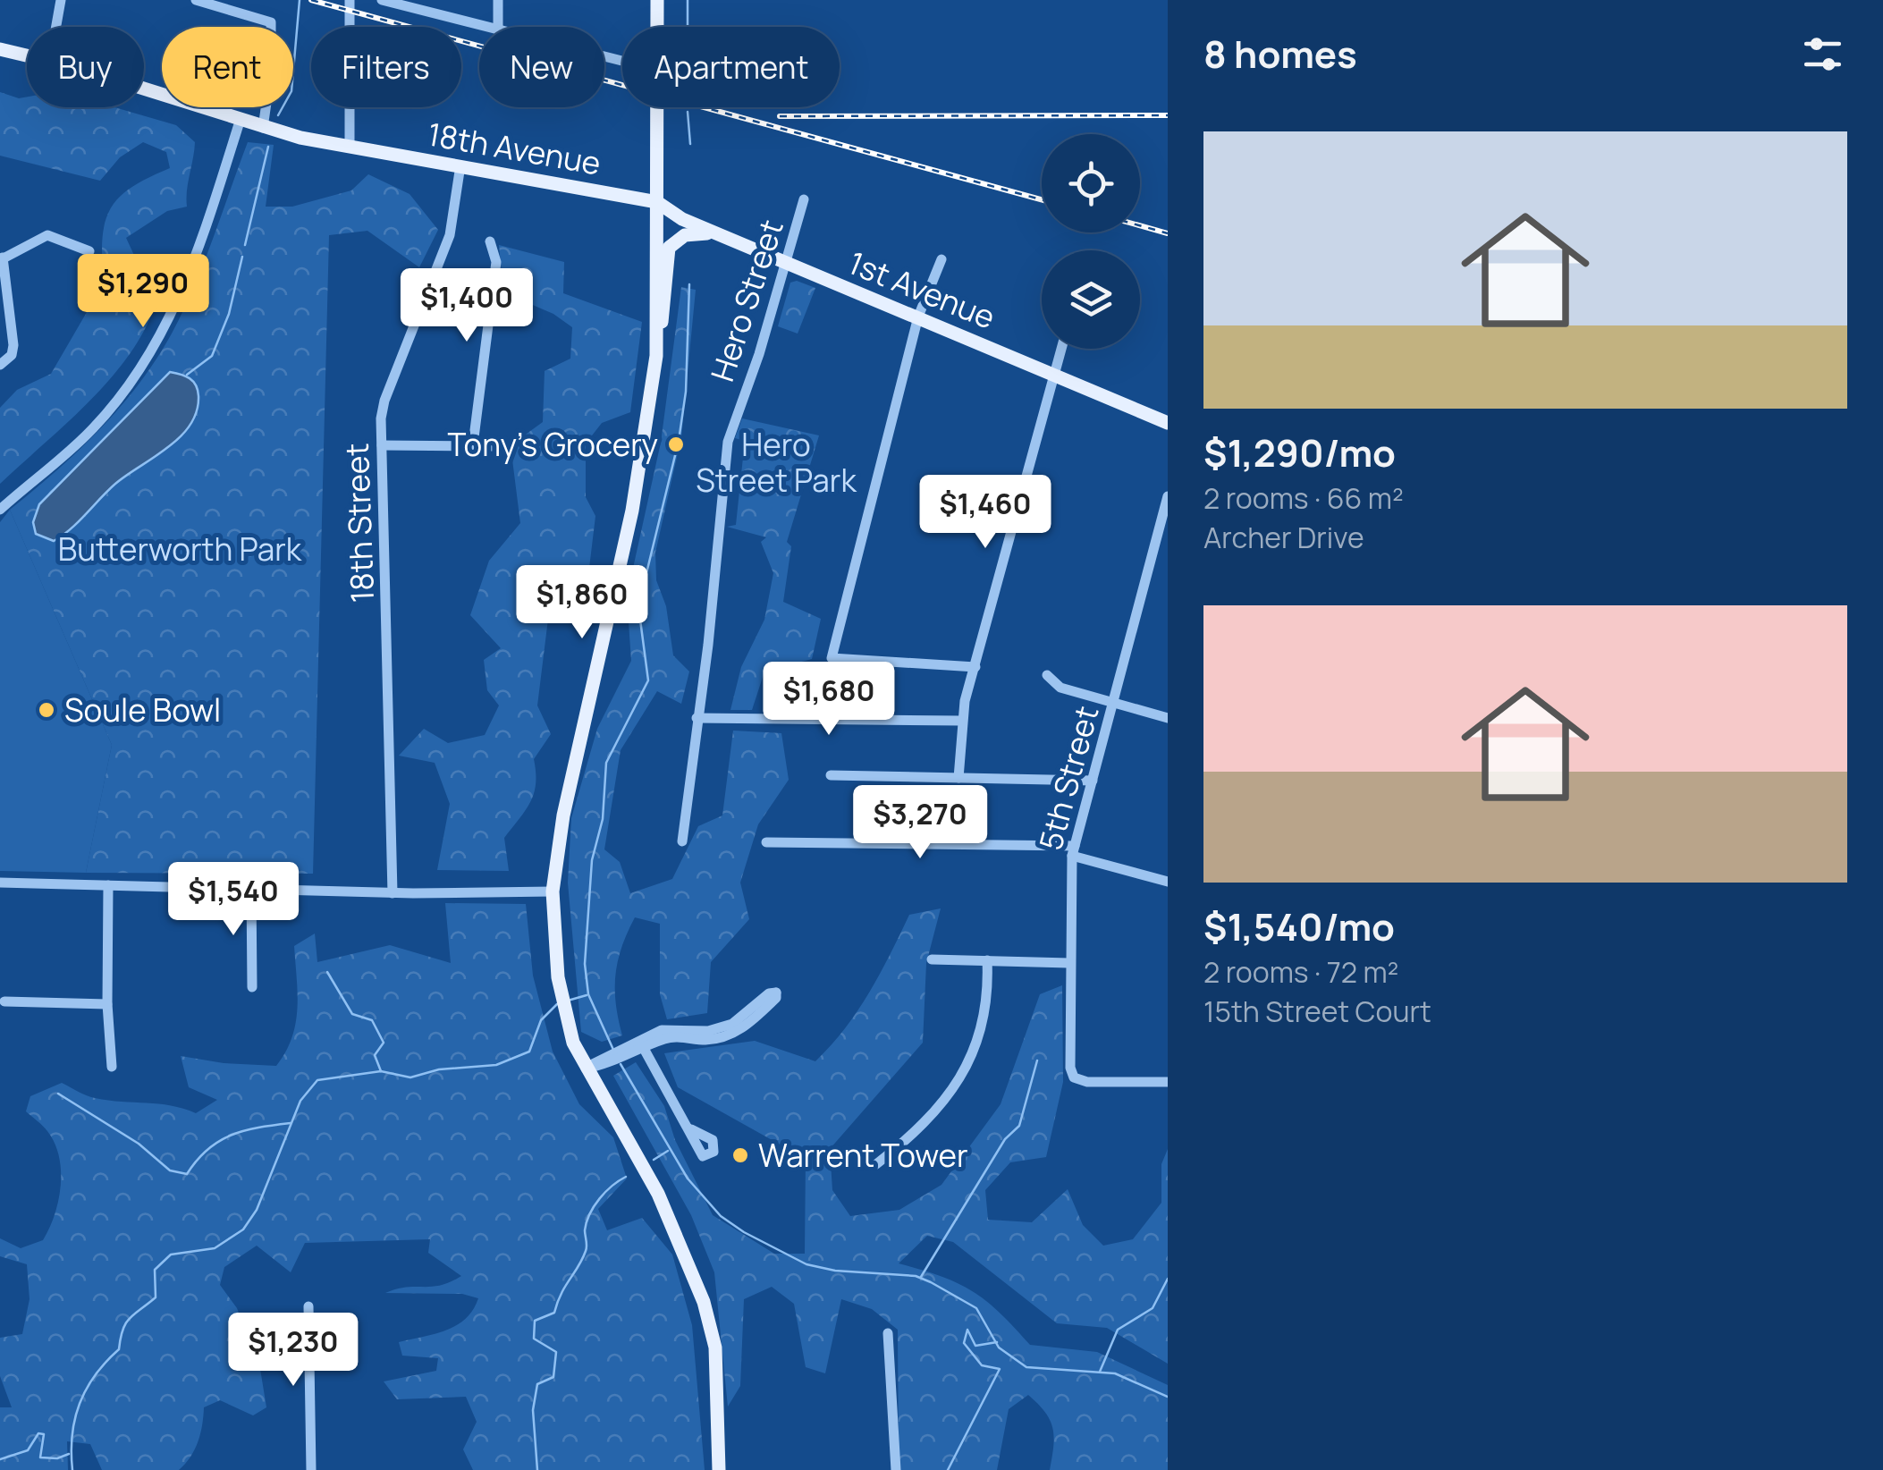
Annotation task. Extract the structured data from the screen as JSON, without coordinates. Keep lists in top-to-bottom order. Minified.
{"streets":{"main road":["18th Avenue","1st Avenue"],"street":["Hero Street","18th Street","5th Street"]},"crossings":[["18th Avenue","1st Avenue"],["18th Avenue","18th Street"],["1st Avenue","Hero Street"]],"parks":["Hero Street Park","Butterworth Park"],"places":["Tony's Grocery","Soule Bowl","Warrent Tower"],"page":{"heading":"8 homes","chip":["Buy","Rent","Filters","New","Apartment"],"list":[{"name":"$1,290/mo","note":"2 rooms · 66 m² · Archer Drive"},{"name":"$1,540/mo","note":"2 rooms · 72 m² · 15th Street Court"}],"price":["$1,290","$1,400","$1,460","$1,860","$1,680","$3,270","$1,540","$1,230"]}}
